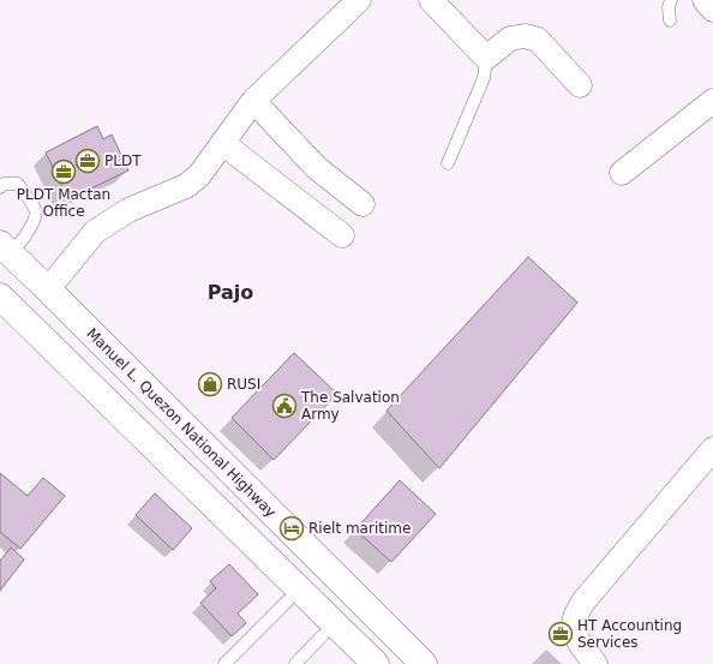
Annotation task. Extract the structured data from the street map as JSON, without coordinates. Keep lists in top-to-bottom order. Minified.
{"streets":{"main road":["Manuel L. Quezon National Highway"]},"districts":["Pajo"],"places":{"office":["PLDT","PLDT Mactan Office","HT Accounting Services"],"shop":["RUSI"],"public building":["The Salvation Army"],"hotel":["Rielt maritime"]}}
